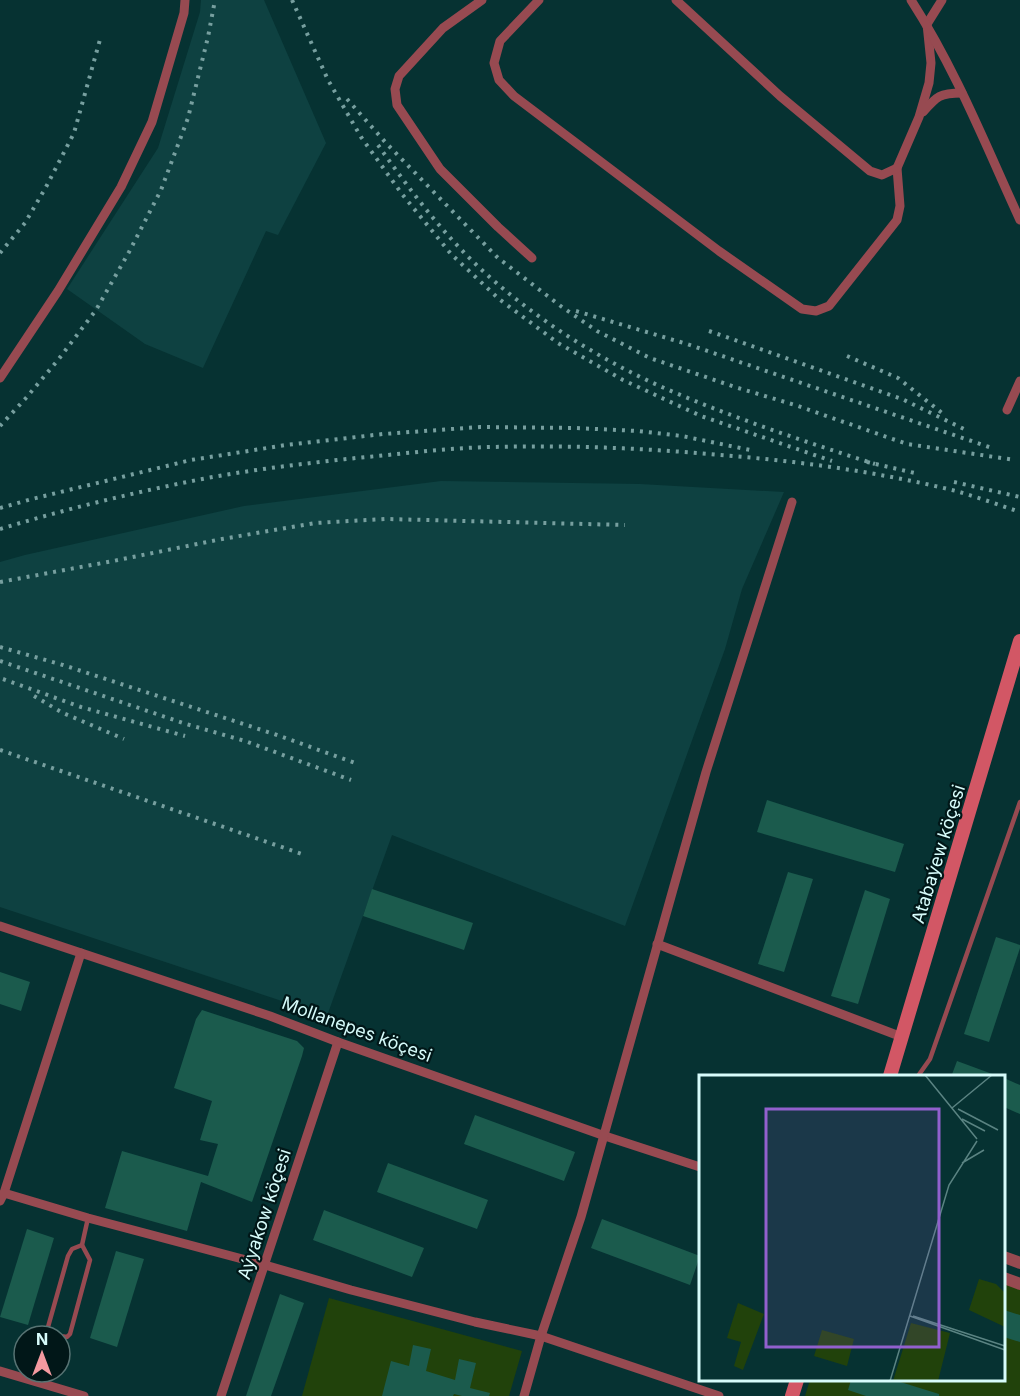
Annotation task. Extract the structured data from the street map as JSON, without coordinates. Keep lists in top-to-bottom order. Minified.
{"streets":{"main road":["Atabaýew köçesi"],"street":["Mollanepes köçesi","Aýyakow köçesi"]},"crossings":[["Mollanepes köçesi","Aýyakow köçesi"]],"north":"top"}
